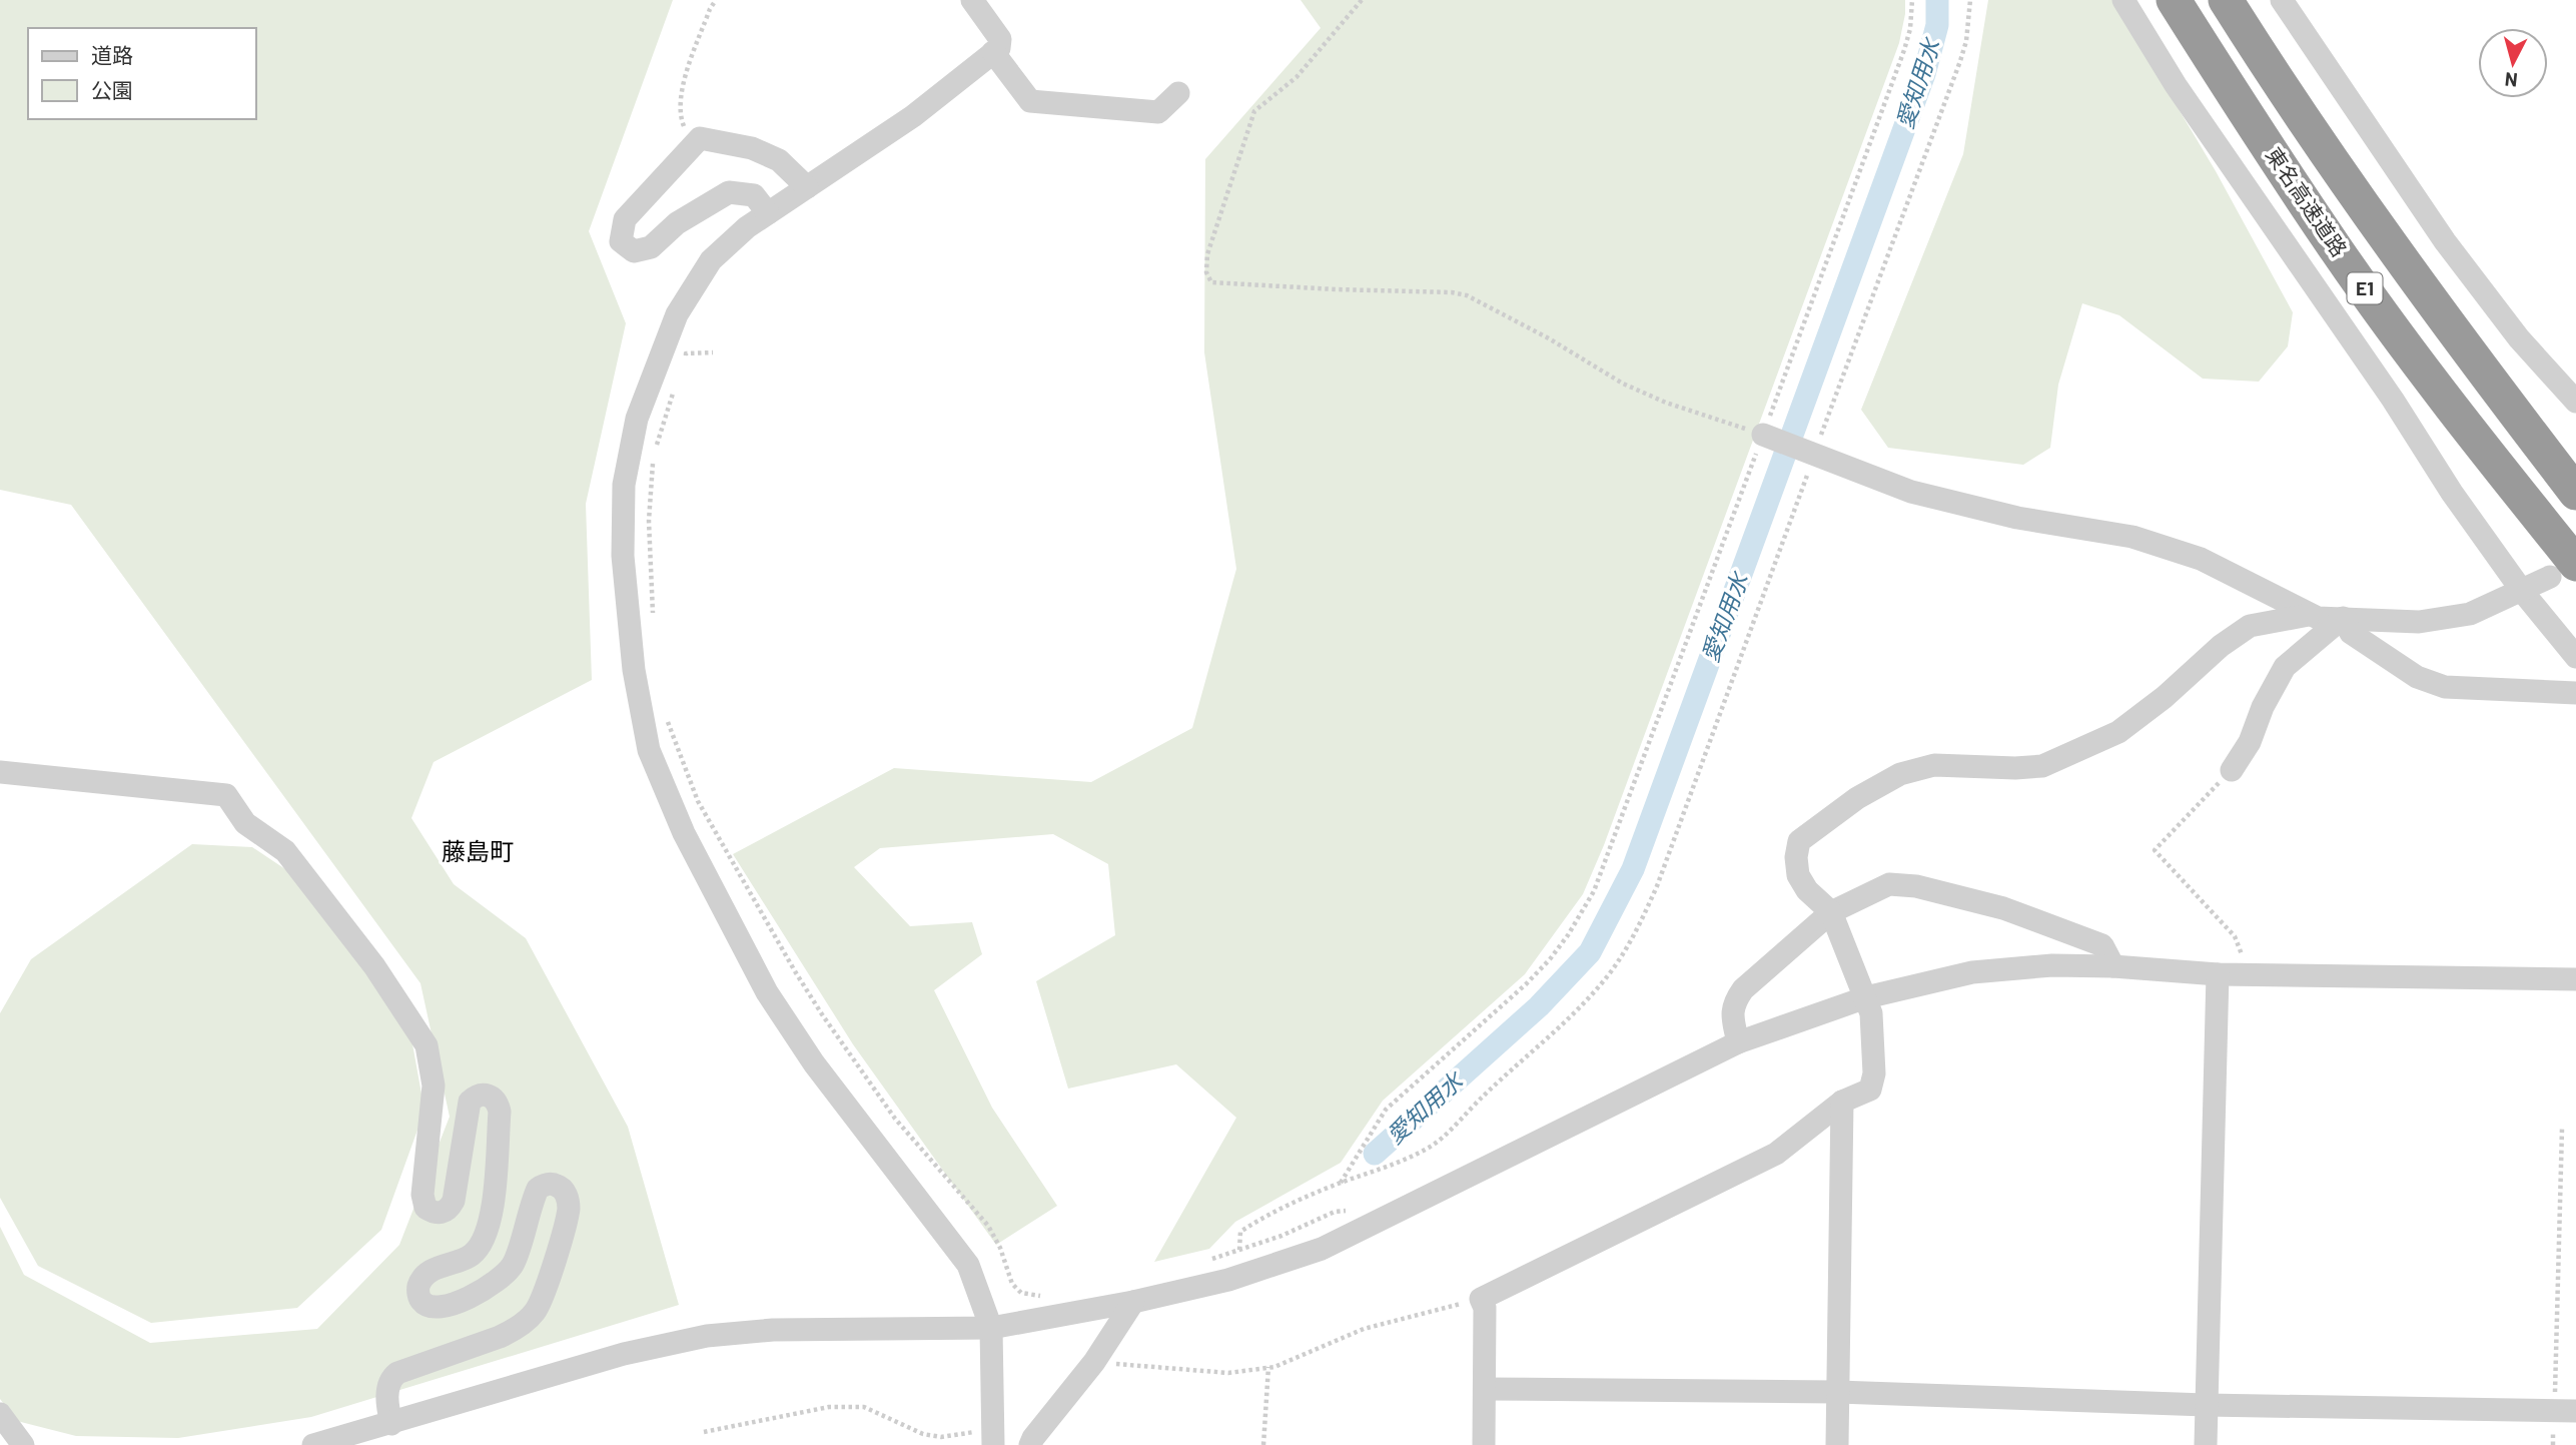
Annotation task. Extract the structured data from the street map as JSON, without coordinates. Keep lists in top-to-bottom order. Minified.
{"streets":{"highway":["東名高速道路","E1"]},"districts":["藤島町"],"water":["愛知用水"],"legend":["道路","公園"],"north":"bottom"}
